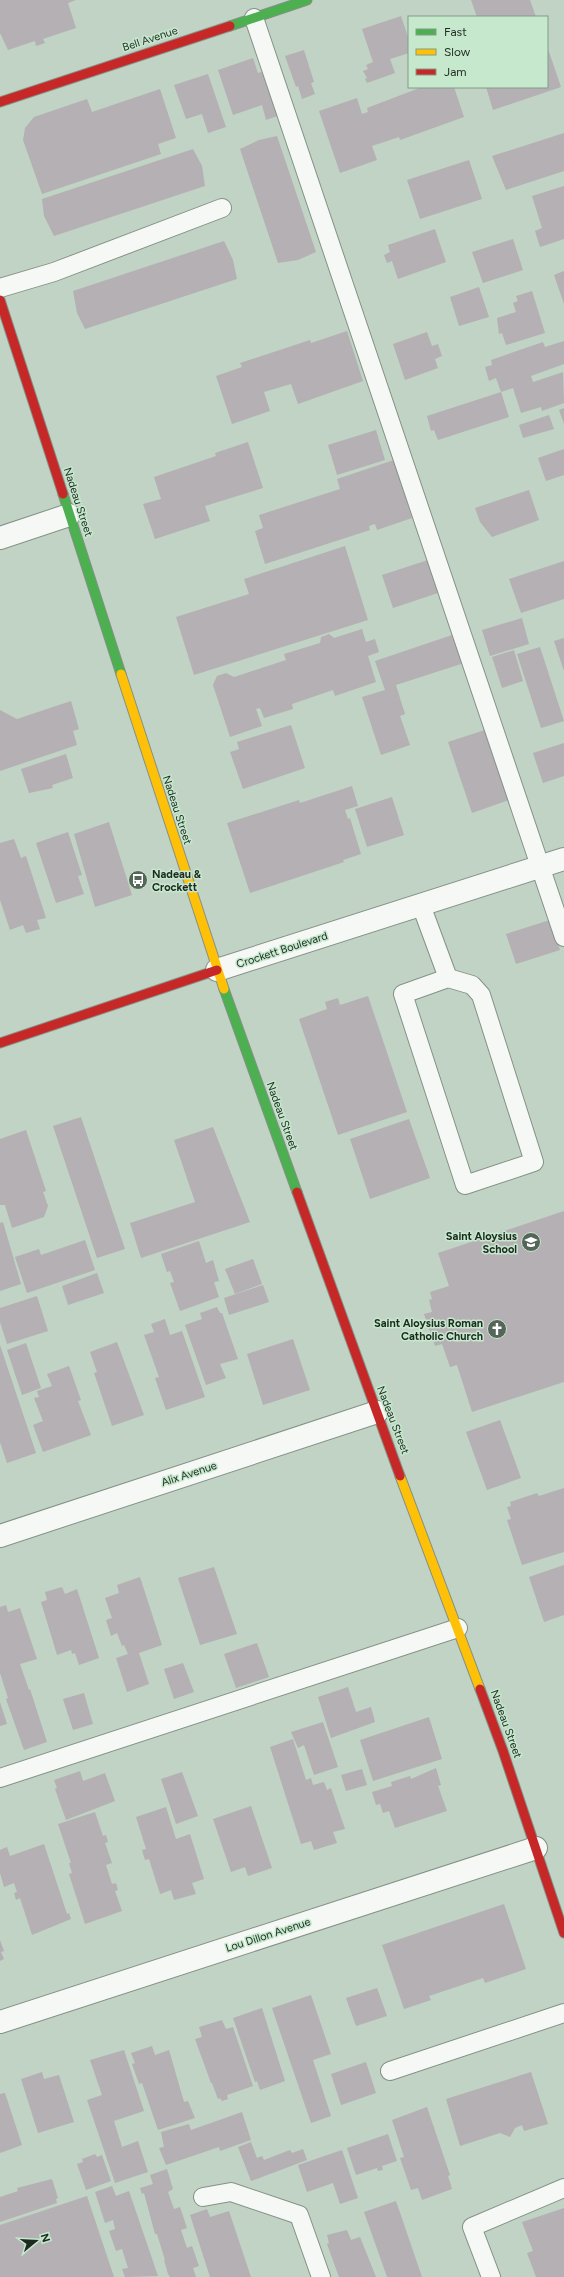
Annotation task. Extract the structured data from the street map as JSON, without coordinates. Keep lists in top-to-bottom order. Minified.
{"streets":{"main road":["Bell Avenue","Nadeau Street","Crockett Boulevard"],"street":["Alix Avenue","Lou Dillon Avenue"]},"crossings":[["Nadeau Street","Crockett Boulevard"],["Nadeau Street","Alix Avenue"],["Nadeau Street","Lou Dillon Avenue"]],"places":{"bus stop":["Nadeau & Crockett"],"school or university":["Saint Aloysius School"],"church":["Saint Aloysius Roman Catholic Church"]},"legend":["Fast","Slow","Jam"],"north":"right"}
